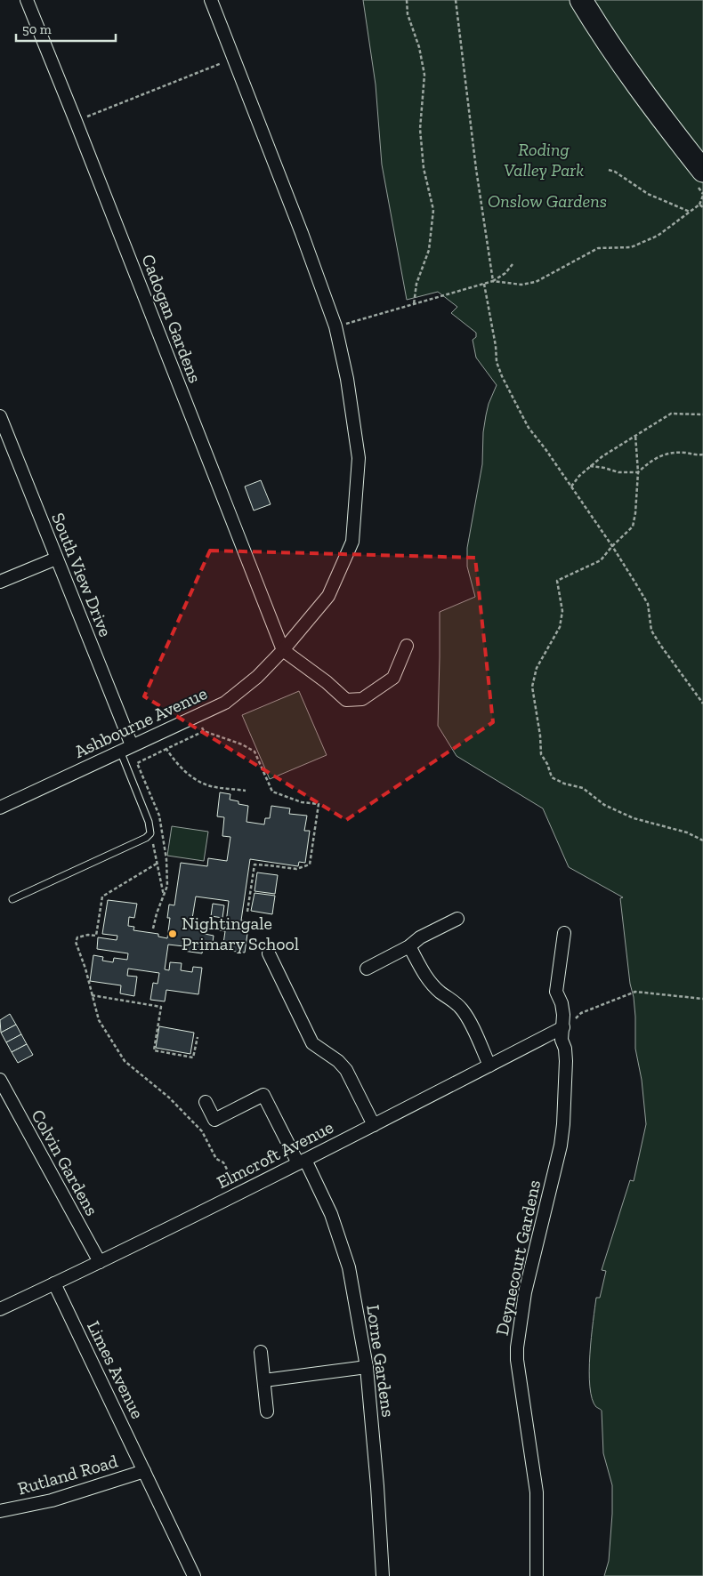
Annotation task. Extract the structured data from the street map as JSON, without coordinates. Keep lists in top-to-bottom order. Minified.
{"streets":{"street":["Cadogan Gardens","South View Drive","Ashbourne Avenue","Elmcroft Avenue","Colvin Gardens","Deynecourt Gardens","Lorne Gardens","Limes Avenue","Rutland Road"]},"crossings":[["Cadogan Gardens","Ashbourne Avenue"],["South View Drive","Ashbourne Avenue"],["Elmcroft Avenue","Colvin Gardens"],["Elmcroft Avenue","Deynecourt Gardens"],["Elmcroft Avenue","Lorne Gardens"],["Elmcroft Avenue","Limes Avenue"],["Limes Avenue","Rutland Road"]],"parks":["Roding Valley Park","Onslow Gardens"],"places":["Nightingale Primary School"],"scale_bar":"50 m"}
